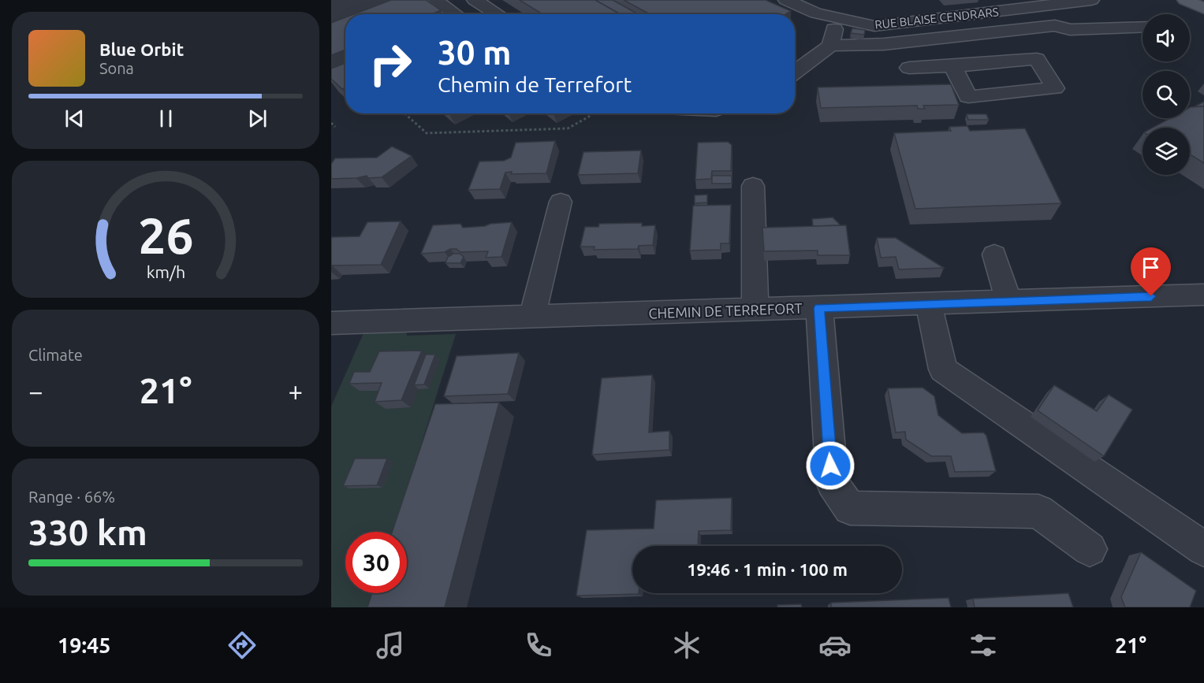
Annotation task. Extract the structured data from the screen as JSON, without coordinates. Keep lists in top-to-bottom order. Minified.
{"streets":{"street":["RUE BLAISE CENDRARS","CHEMIN DE TERREFORT"]},"page":{"turn":["30 m","Chemin de Terrefort"],"song":["Blue Orbit","Sona"],"tile":["Climate",["Range · 66%","330 km"]],"heat":["−","21°","+"],"limit":"30","trip":"19:46 · 1 min · 100 m","tabs":["19:45","21°"],"gauge":["26","km/h"]}}
